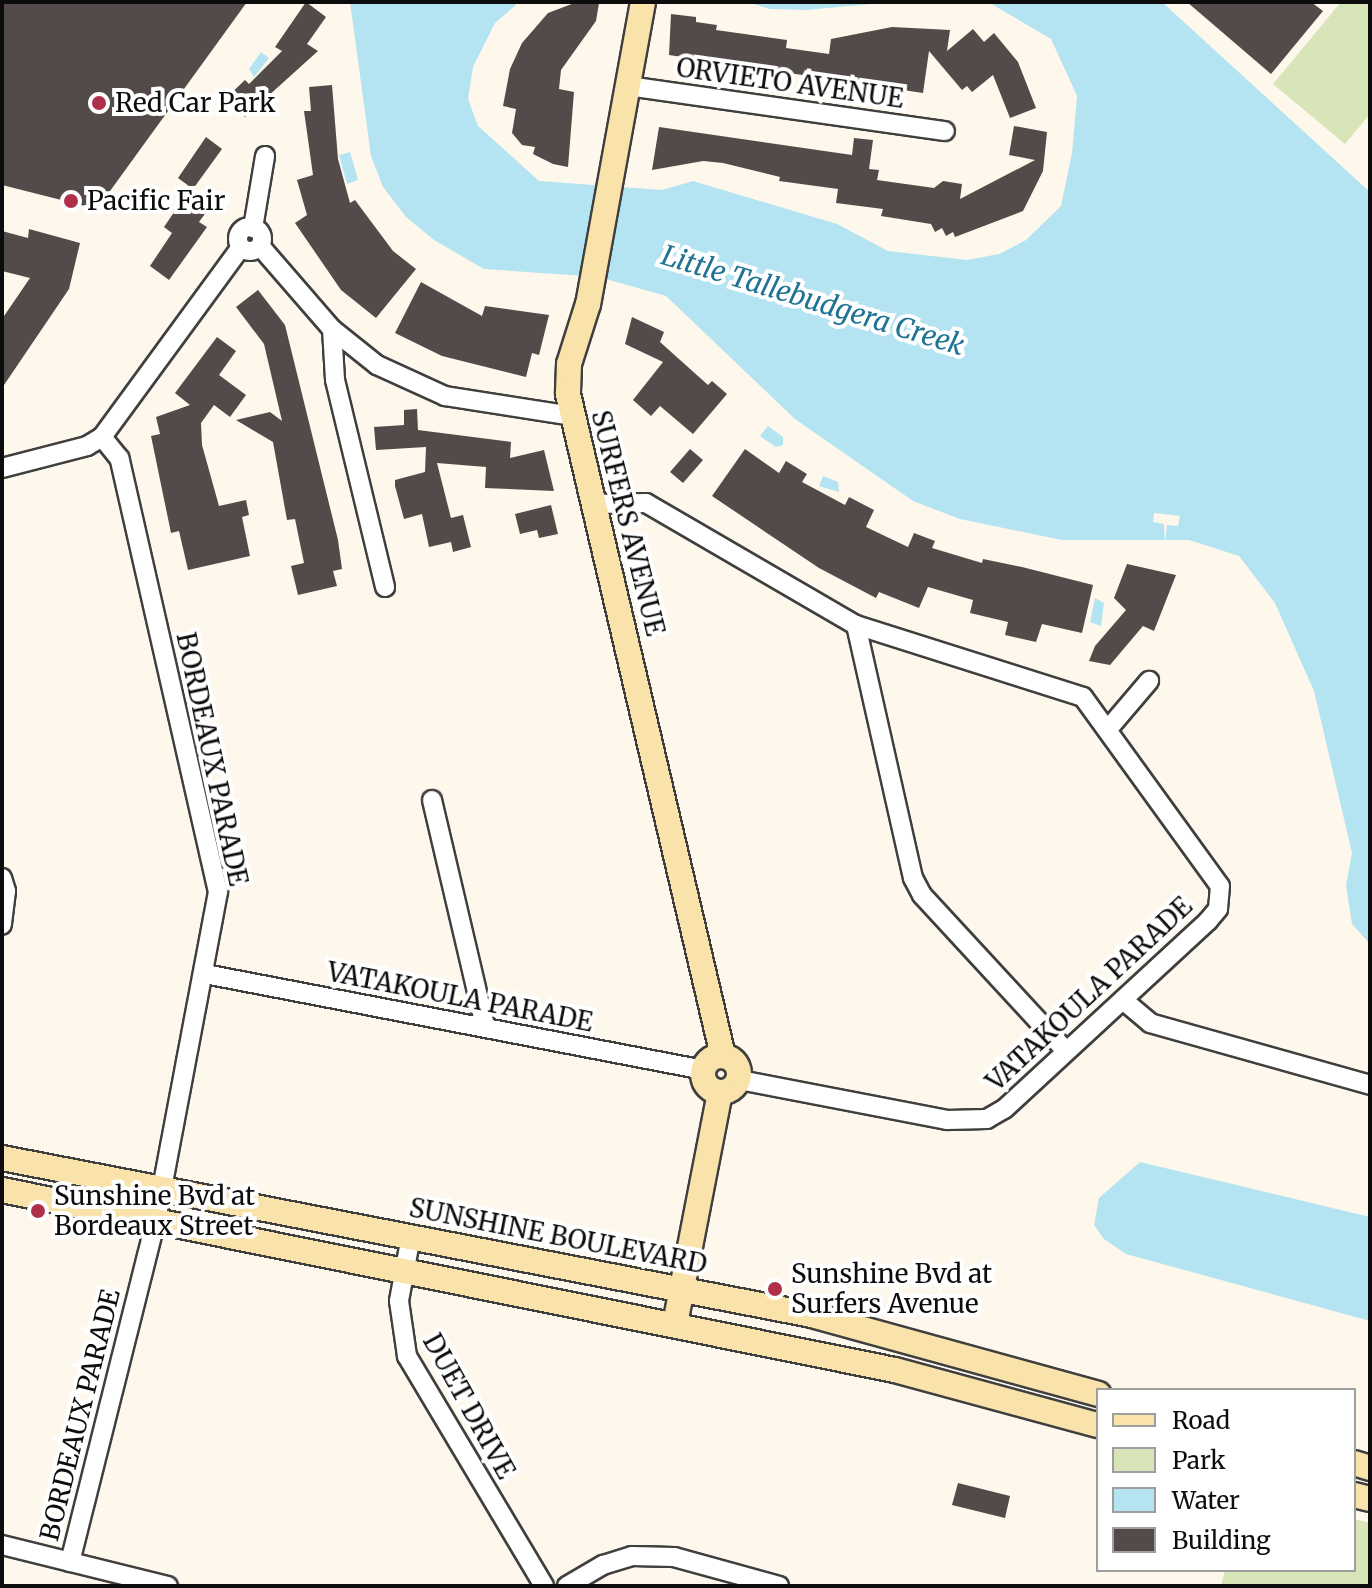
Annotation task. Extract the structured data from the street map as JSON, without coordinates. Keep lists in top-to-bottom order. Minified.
{"streets":{"main road":["SURFERS AVENUE","SUNSHINE BOULEVARD"],"street":["ORVIETO AVENUE","BORDEAUX PARADE","VATAKOULA PARADE","DUET DRIVE"]},"crossings":[["ORVIETO AVENUE","SURFERS AVENUE"],["SURFERS AVENUE","VATAKOULA PARADE"],["BORDEAUX PARADE","VATAKOULA PARADE"],["BORDEAUX PARADE","SUNSHINE BOULEVARD"],["SUNSHINE BOULEVARD","DUET DRIVE"]],"water":["Little Tallebudgera Creek"],"places":["Red Car Park","Pacific Fair","Sunshine Bvd at Bordeaux Street","Sunshine Bvd at Surfers Avenue"],"legend":["Road","Park","Water","Building"]}
